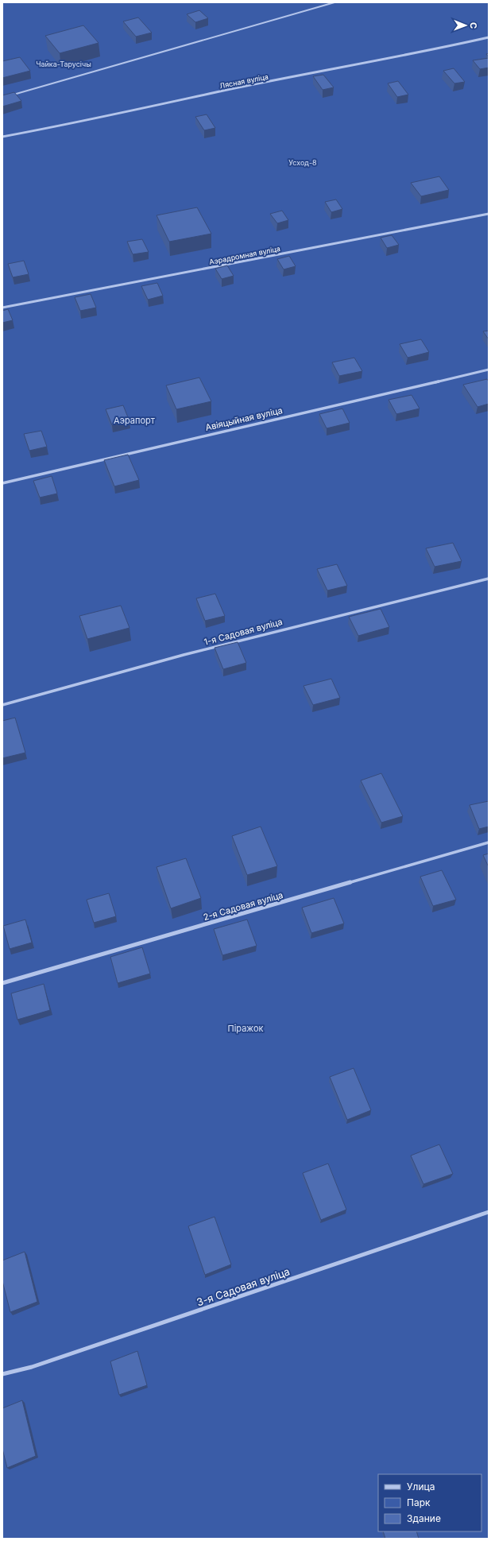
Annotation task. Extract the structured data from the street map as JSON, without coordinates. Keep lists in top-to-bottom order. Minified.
{"streets":{"street":["Лясная вуліца","Аэрадромная вуліца","Авіяцыйная вуліца","1-я Садовая вуліца","2-я Садовая вуліца","3-я Садовая вуліца"]},"parks":["Чайка-Тарусічы","Усход-8","Аэрапорт","Піражок"],"legend":["Улица","Парк","Здание"],"north":"right"}
